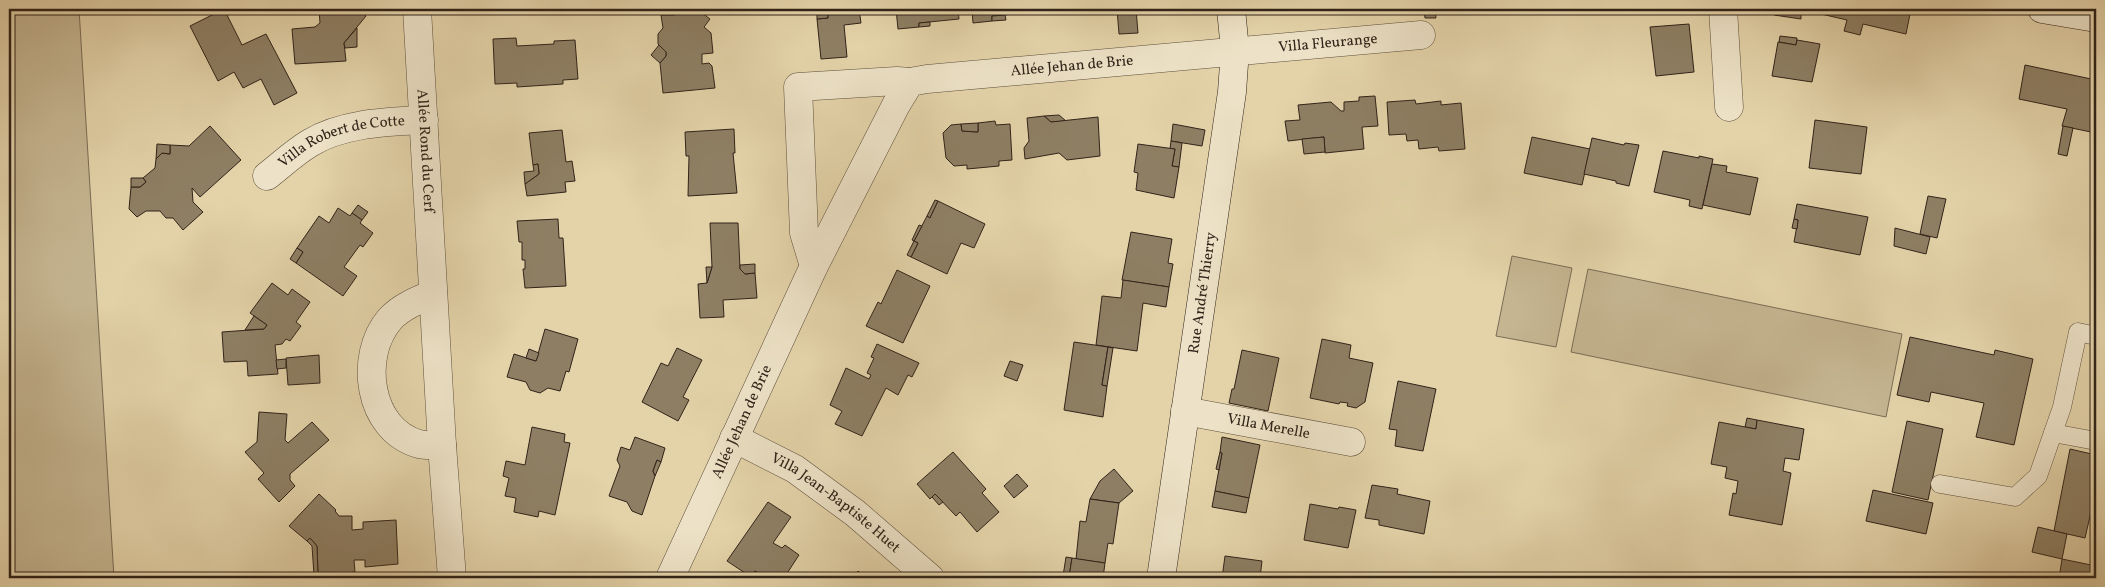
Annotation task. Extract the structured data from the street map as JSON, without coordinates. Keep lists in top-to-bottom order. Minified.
{"streets":{"street":["Villa Fleurange","Allée Jehan de Brie","Villa Robert de Cotte","Allée Rond du Cerf","Rue André Thierry","Villa Merelle","Villa Jean-Baptiste Huet"]},"crossings":[["Villa Fleurange","Allée Jehan de Brie"],["Villa Fleurange","Rue André Thierry"],["Allée Jehan de Brie","Rue André Thierry"],["Allée Jehan de Brie","Villa Jean-Baptiste Huet"],["Villa Robert de Cotte","Allée Rond du Cerf"],["Rue André Thierry","Villa Merelle"]]}
